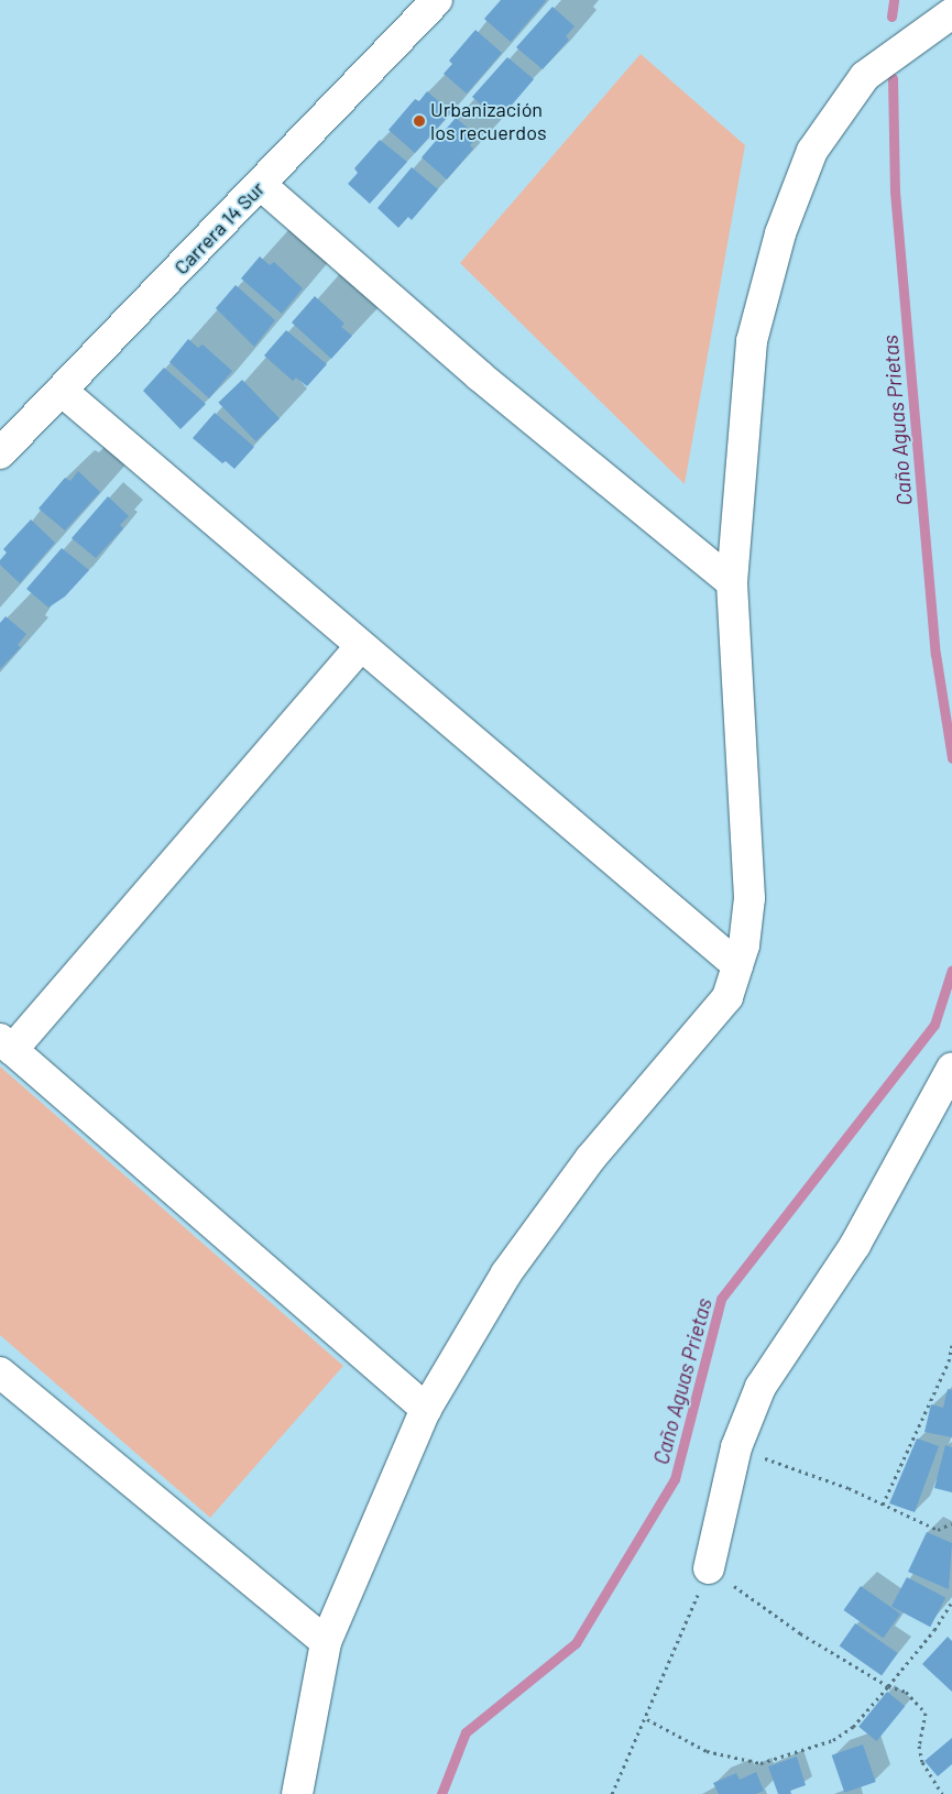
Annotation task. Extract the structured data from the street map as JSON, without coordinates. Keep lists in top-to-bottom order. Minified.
{"streets":{"street":["Carrera 14 Sur"]},"water":["Caño Aguas Prietas"],"places":["Urbanización los recuerdos"]}
